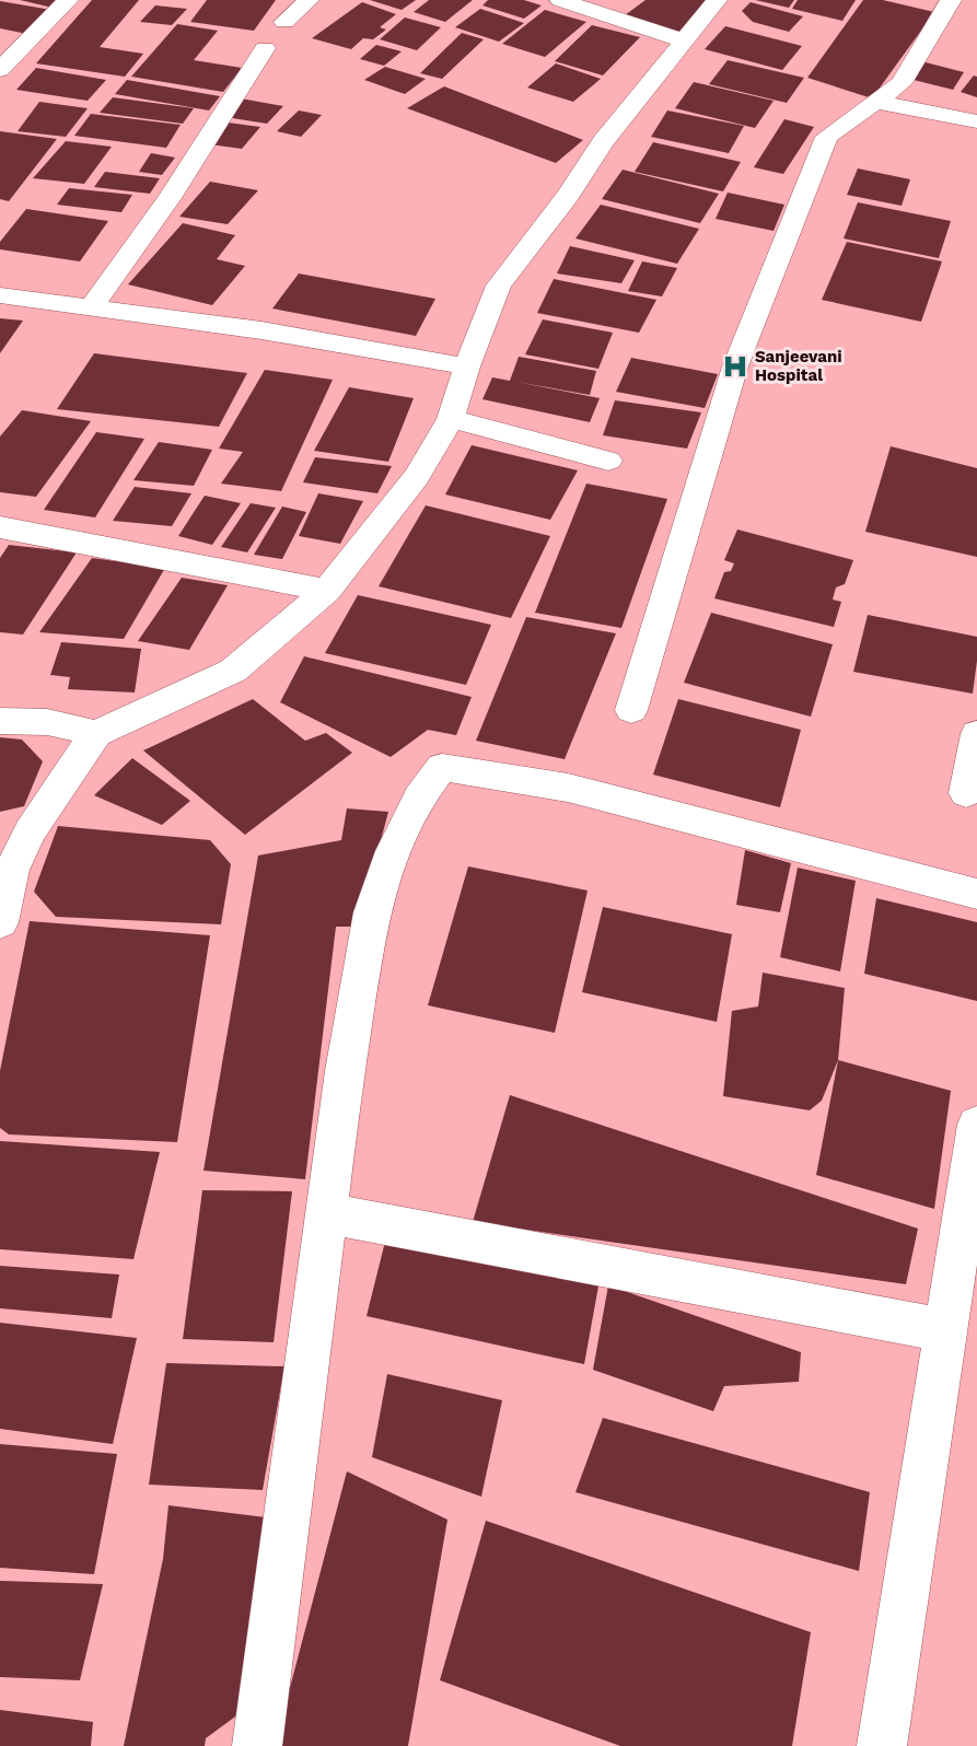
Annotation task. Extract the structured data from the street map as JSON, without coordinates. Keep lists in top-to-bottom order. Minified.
{"places":{"hospital":["Sanjeevani Hospital"]}}
